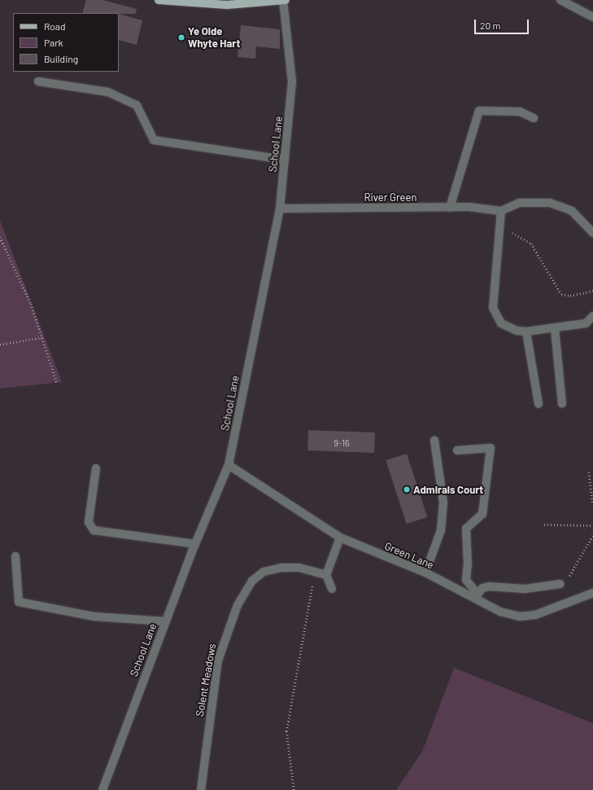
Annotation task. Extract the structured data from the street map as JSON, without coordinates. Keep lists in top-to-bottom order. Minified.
{"streets":{"street":["School Lane","River Green","Green Lane","Solent Meadows"]},"crossings":[["School Lane","River Green"],["School Lane","Green Lane"]],"places":["Ye Olde Whyte Hart","Admirals Court"],"house_numbers":["9-16"],"legend":["Road","Park","Building"],"scale_bar":"20 m"}
